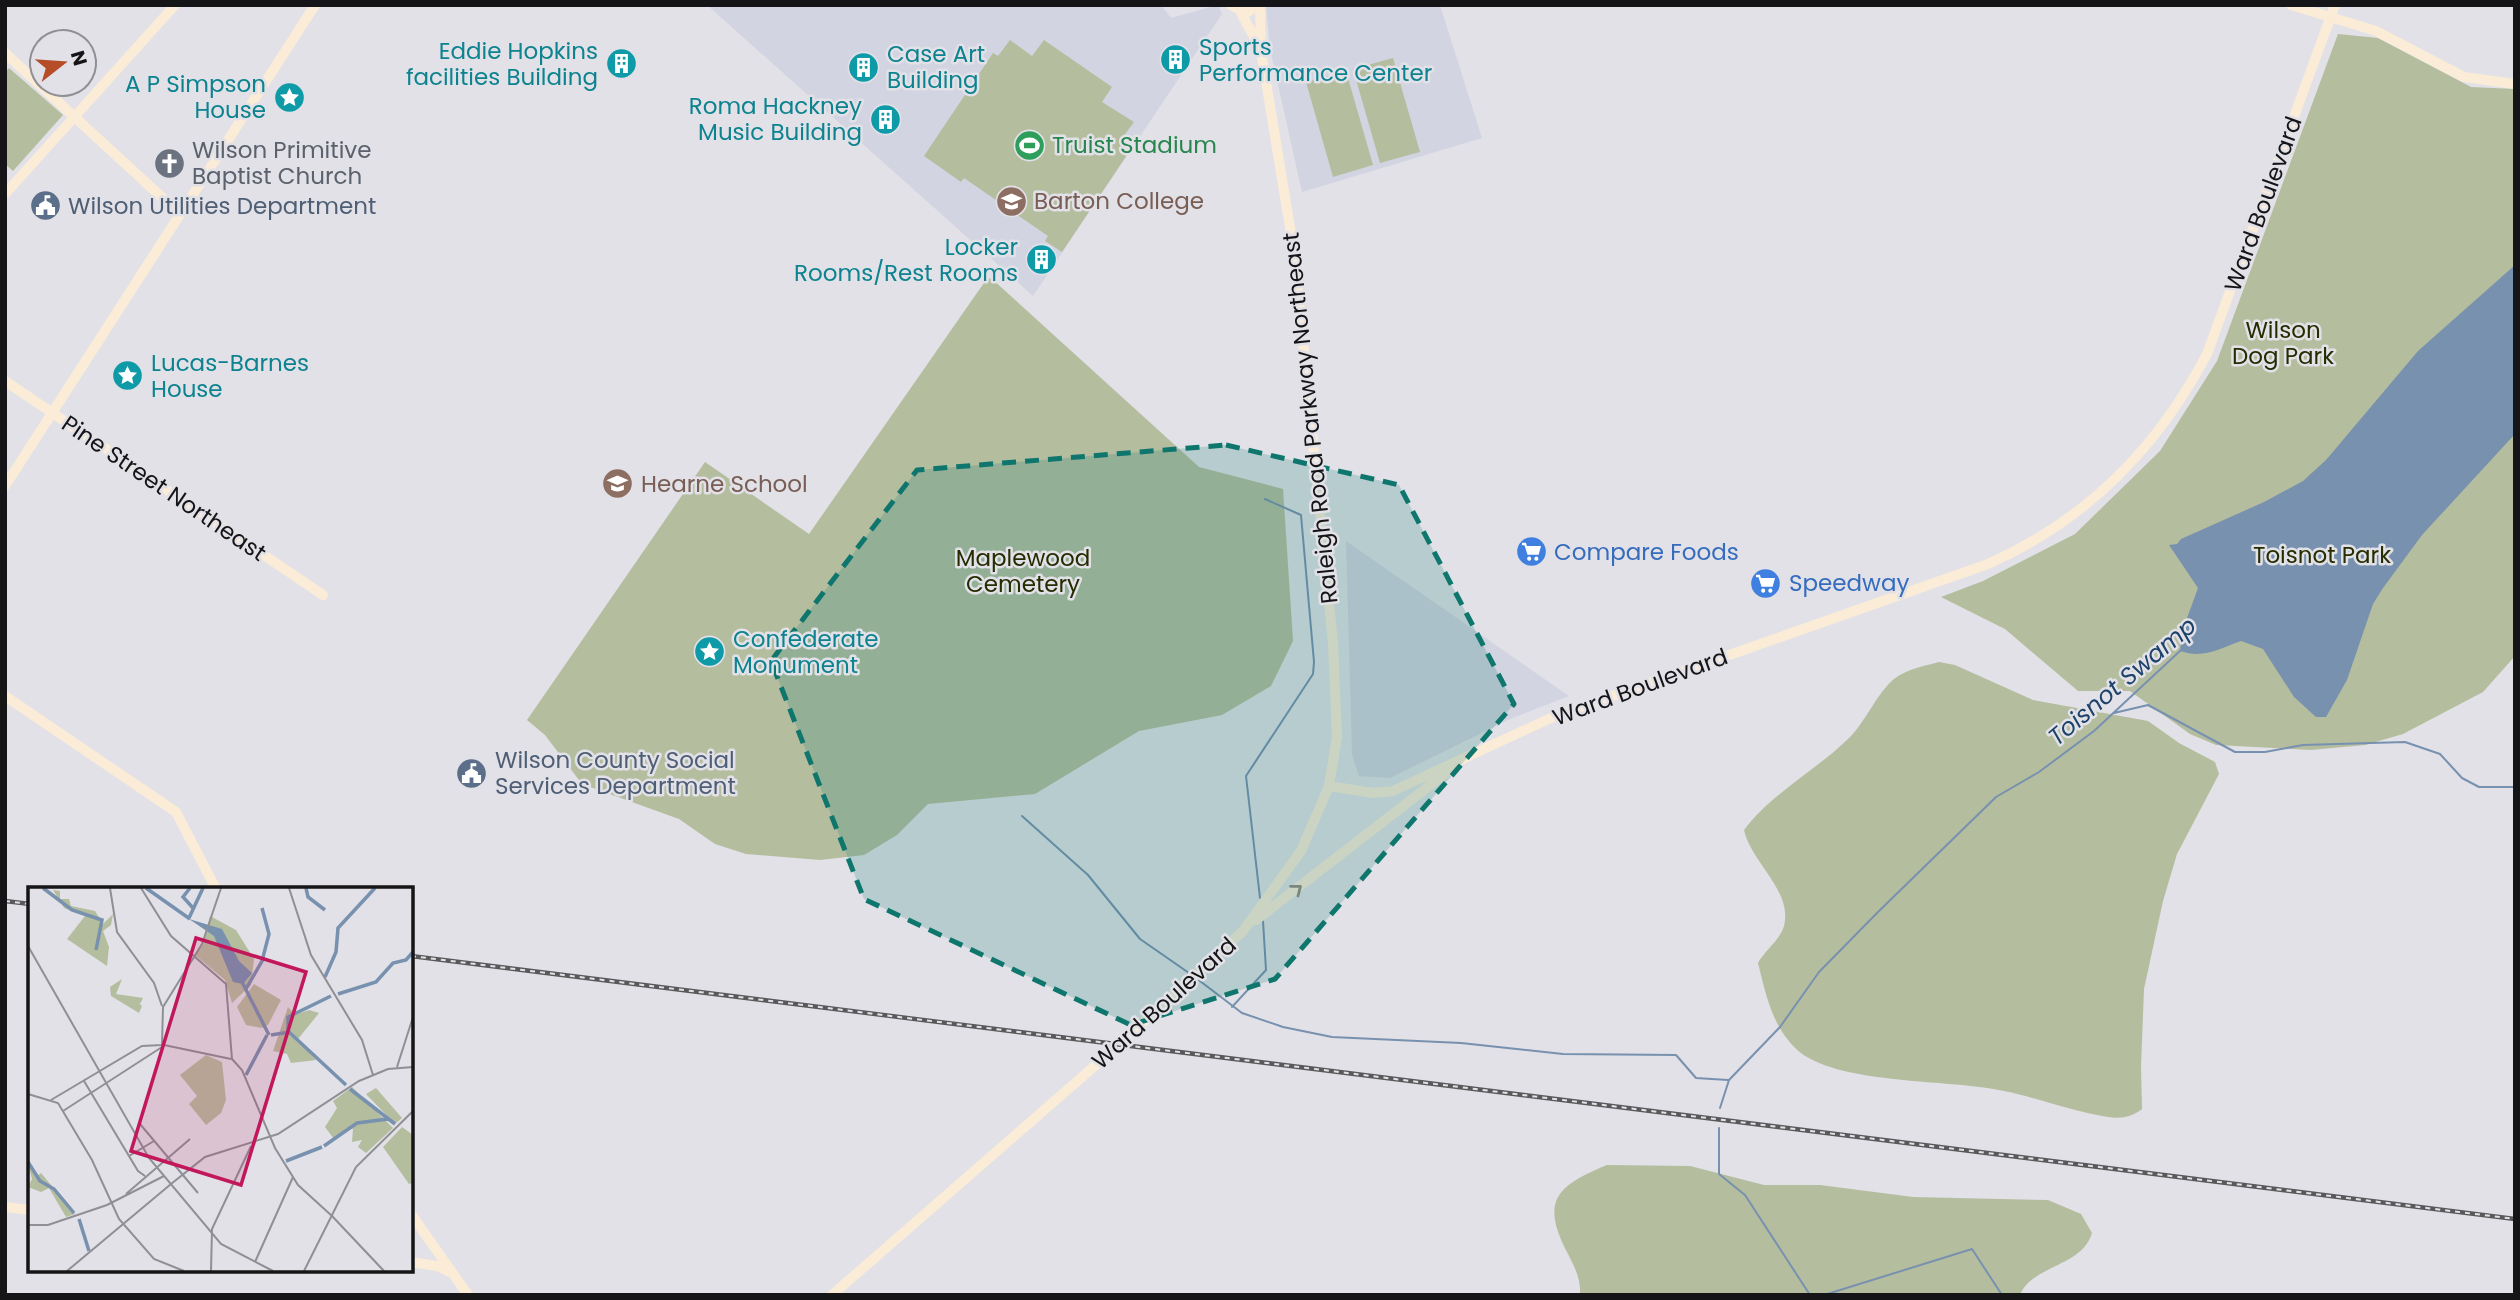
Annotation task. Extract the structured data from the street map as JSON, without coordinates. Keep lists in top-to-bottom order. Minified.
{"streets":{"main road":["Ward Boulevard","Raleigh Road Parkway Northeast","Pine Street Northeast"]},"crossings":[["Ward Boulevard","Raleigh Road Parkway Northeast"]],"water":["Toisnot Swamp"],"parks":["Wilson Dog Park","Toisnot Park","Maplewood Cemetery"],"places":{"building":["Sports Performance Center","Eddie Hopkins facilities Building","Case Art Building","Roma Hackney Music Building","Locker Rooms/Rest Rooms"],"place":["A P Simpson House","Lucas-Barnes House","Confederate Monument"],"sports":["Truist Stadium"],"church":["Wilson Primitive Baptist Church"],"school or university":["Barton College","Hearne School"],"public building":["Wilson Utilities Department","Wilson County Social Services Department"],"supermarket":["Compare Foods","Speedway"]},"north":"right"}
